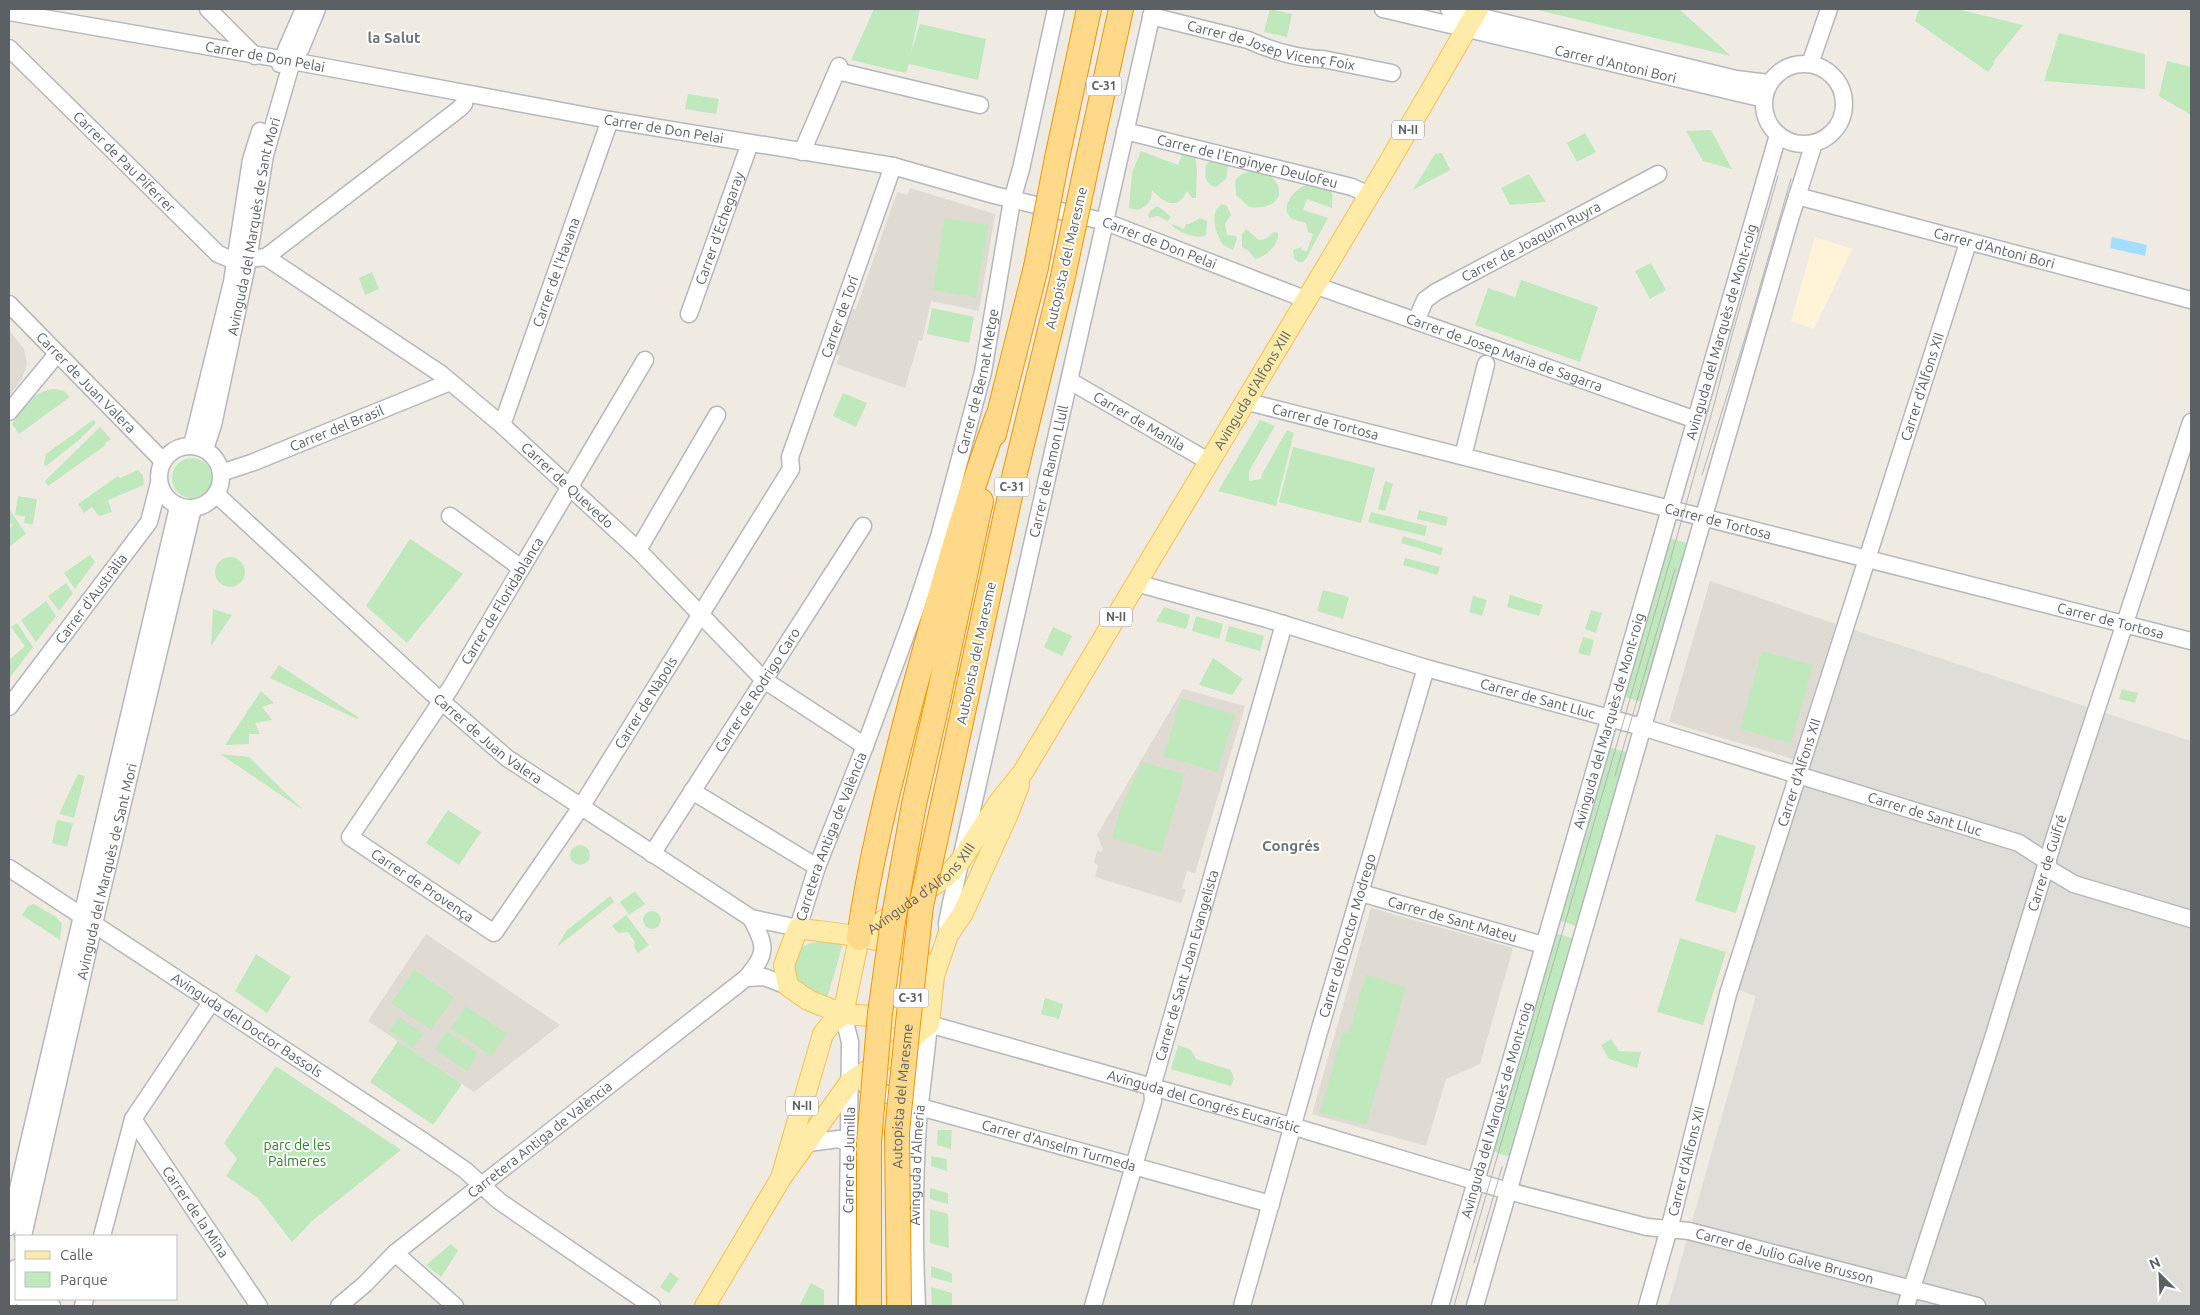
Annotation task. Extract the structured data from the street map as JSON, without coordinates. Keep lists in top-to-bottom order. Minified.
{"streets":{"highway":["C-31","Autopista del Maresme"],"main road":["N-II","Avinguda d'Alfons XIII"],"street":["Carrer de Josep Vicenç Foix","Carrer de Don Pelai","Carrer d'Antoni Bori","Carrer de l'Enginyer Deulofeu","Carrer de Pau Piferrer","Avinguda del Marquès de Sant Mori","Carrer d'Echegaray","Carrer de Joaquim Ruyra","Carrer de l'Havana","Carrer de Torí","Avinguda del Marquès de Mont-roig","Carrer de Josep Maria de Sagarra","Carrer de Bernat Metge","Carrer de Juan Valera","Carrer d'Alfons XII","Carrer de Manila","Carrer de Tortosa","Carrer del Brasil","Carrer de Ramon Llull","Carrer de Quevedo","Carrer d'Austràlia","Carrer de Floridablanca","Carrer de Rodrigo Caro","Carrer de Sant Lluc","Carrer de Nàpols","Carretera Antiga de València","Carrer de Guifré","Carrer de Provença","Carrer de Sant Mateu","Carrer del Doctor Modrego","Carrer de Sant Joan Evangelista","Avinguda del Doctor Bassols","Avinguda del Congrés Eucarístic","Carrer d'Anselm Turmeda","Carrer de Jumilla","Avinguda d'Almeria","Carrer de la Mina","Carrer de Julio Galve Brusson"]},"crossings":[["Carrer de Josep Vicenç Foix","Carrer de Ramon Llull"],["Carrer de Don Pelai","Avinguda del Marquès de Sant Mori"],["Carrer de Don Pelai","Carrer d'Echegaray"],["Carrer de Don Pelai","Carrer de l'Havana"],["Carrer de Don Pelai","Carrer de Torí"],["Carrer de Don Pelai","Carrer de Josep Maria de Sagarra"],["Carrer de Don Pelai","Carrer de Bernat Metge"],["Carrer de Don Pelai","Avinguda d'Alfons XIII"],["Carrer de Don Pelai","Carrer de Ramon Llull"],["Carrer d'Antoni Bori","Avinguda del Marquès de Mont-roig"],["Carrer d'Antoni Bori","Carrer d'Alfons XII"],["Carrer d'Antoni Bori","Avinguda d'Alfons XIII"],["N-II","Avinguda d'Alfons XIII"],["N-II","Avinguda del Congrés Eucarístic"],["N-II","Carrer d'Anselm Turmeda"],["N-II","Carrer de Jumilla"],["N-II","Avinguda d'Almeria"],["Carrer de l'Enginyer Deulofeu","Avinguda d'Alfons XIII"],["Carrer de l'Enginyer Deulofeu","Carrer de Ramon Llull"],["Carrer de Pau Piferrer","Avinguda del Marquès de Sant Mori"],["Avinguda del Marquès de Sant Mori","Carrer de Juan Valera"],["Avinguda del Marquès de Sant Mori","Carrer del Brasil"],["Avinguda del Marquès de Sant Mori","Carrer d'Austràlia"],["Avinguda del Marquès de Sant Mori","Avinguda del Doctor Bassols"],["Carrer de Joaquim Ruyra","Carrer de Josep Maria de Sagarra"],["Carrer de l'Havana","Carrer de Quevedo"],["Carrer de Torí","Carrer de Nàpols"],["Avinguda del Marquès de Mont-roig","Carrer de Josep Maria de Sagarra"],["Avinguda del Marquès de Mont-roig","Carrer de Tortosa"],["Avinguda del Marquès de Mont-roig","Carrer de Sant Lluc"],["Avinguda del Marquès de Mont-roig","Carrer de Sant Mateu"],["Avinguda del Marquès de Mont-roig","Avinguda del Congrés Eucarístic"],["Avinguda del Marquès de Mont-roig","Carrer de Julio Galve Brusson"],["Carrer de Josep Maria de Sagarra","Avinguda d'Alfons XIII"],["Carrer de Bernat Metge","Carrer de Quevedo"],["Carrer de Bernat Metge","Carretera Antiga de València"],["Carrer de Juan Valera","Carrer del Brasil"],["Carrer de Juan Valera","Carrer d'Austràlia"],["Carrer de Juan Valera","Carrer de Floridablanca"],["Carrer de Juan Valera","Carrer de Rodrigo Caro"],["Carrer de Juan Valera","Carrer de Nàpols"],["Carrer de Juan Valera","Carretera Antiga de València"],["Carrer d'Alfons XII","Carrer de Tortosa"],["Carrer d'Alfons XII","Carrer de Sant Lluc"],["Carrer d'Alfons XII","Carrer de Julio Galve Brusson"],["Avinguda d'Alfons XIII","Carrer de Manila"],["Avinguda d'Alfons XIII","Carrer de Tortosa"],["Avinguda d'Alfons XIII","Carrer de Ramon Llull"],["Avinguda d'Alfons XIII","Carrer de Sant Lluc"],["Avinguda d'Alfons XIII","Avinguda del Congrés Eucarístic"],["Avinguda d'Alfons XIII","Carrer de Jumilla"],["Avinguda d'Alfons XIII","Avinguda d'Almeria"],["Carrer de Manila","Carrer de Ramon Llull"],["Carrer de Tortosa","Carrer de Guifré"],["Carrer del Brasil","Carrer de Quevedo"],["Carrer del Brasil","Carrer d'Austràlia"],["Carrer de Quevedo","Carrer de Floridablanca"],["Carrer de Quevedo","Carrer de Rodrigo Caro"],["Carrer de Quevedo","Carrer de Nàpols"],["Carrer de Quevedo","Carretera Antiga de València"],["Carrer de Floridablanca","Carrer de Provença"],["Carrer de Sant Lluc","Carrer de Guifré"],["Carrer de Sant Lluc","Carrer del Doctor Modrego"],["Carrer de Sant Lluc","Carrer de Sant Joan Evangelista"],["Carrer de Nàpols","Carrer de Provença"],["Carretera Antiga de València","Avinguda del Doctor Bassols"],["Carrer de Guifré","Carrer de Julio Galve Brusson"],["Carrer de Sant Mateu","Carrer del Doctor Modrego"],["Carrer del Doctor Modrego","Avinguda del Congrés Eucarístic"],["Carrer del Doctor Modrego","Carrer d'Anselm Turmeda"],["Carrer de Sant Joan Evangelista","Avinguda del Congrés Eucarístic"],["Carrer de Sant Joan Evangelista","Carrer d'Anselm Turmeda"],["Avinguda del Congrés Eucarístic","Avinguda d'Almeria"],["Avinguda del Congrés Eucarístic","Carrer de Julio Galve Brusson"],["Carrer d'Anselm Turmeda","Carrer de Jumilla"],["Carrer d'Anselm Turmeda","Avinguda d'Almeria"]],"districts":["la Salut","Congrés"],"parks":["parc de les Palmeres"],"legend":["Calle","Parque"],"north":"top left"}
